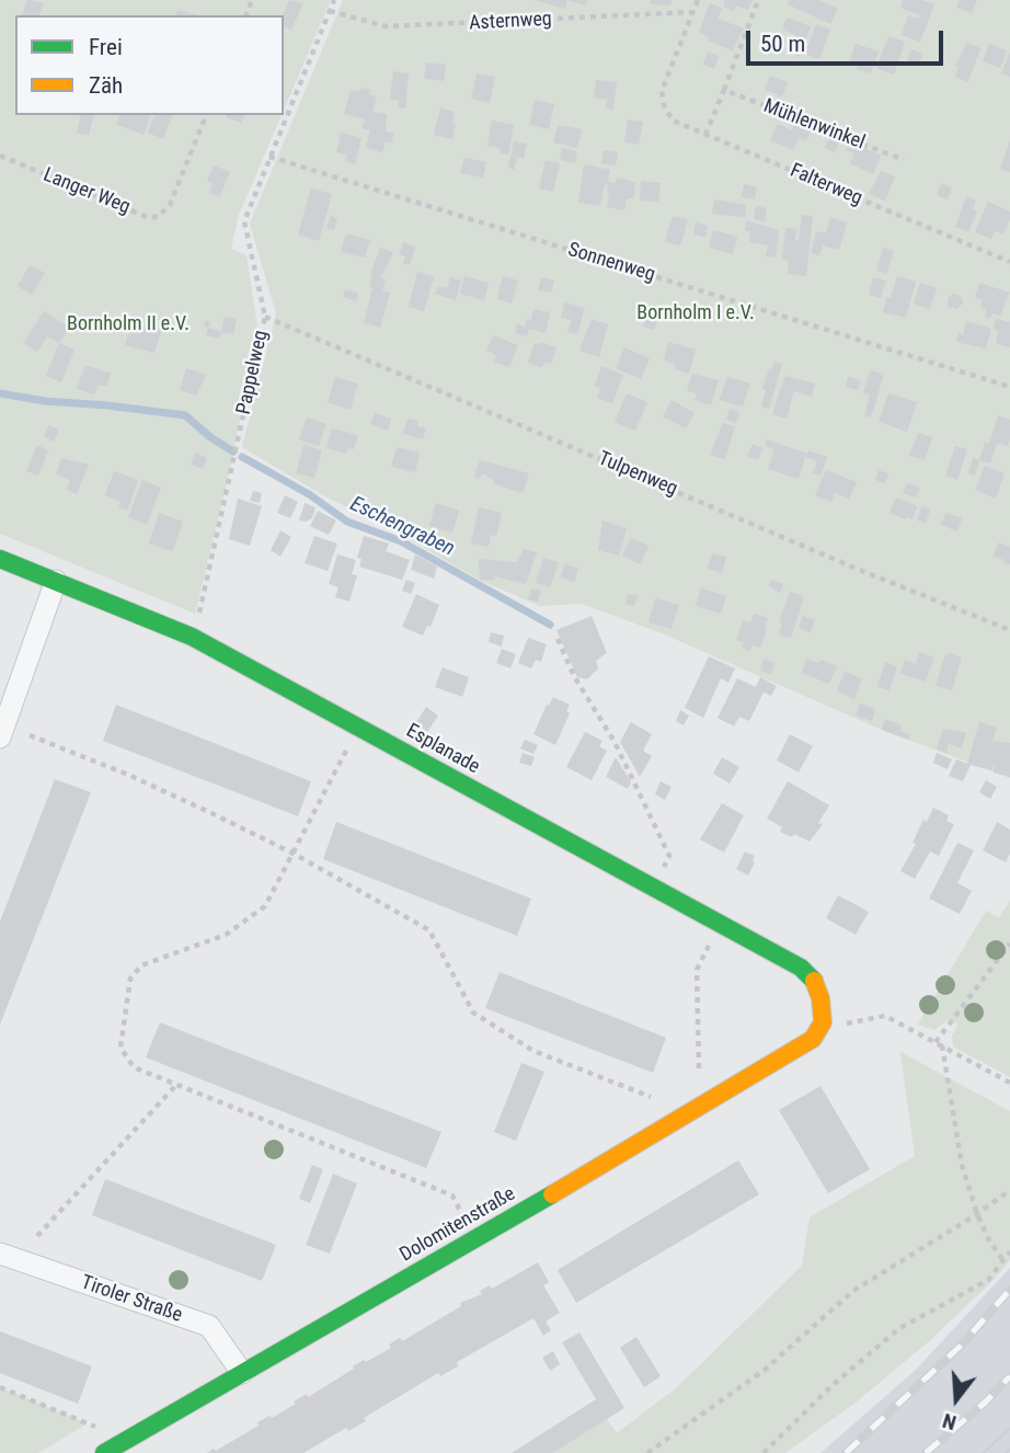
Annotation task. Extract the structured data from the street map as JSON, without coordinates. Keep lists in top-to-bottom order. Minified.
{"streets":{"street":["Esplanade","Dolomitenstraße","Tiroler Straße"],"path":["Asternweg","Mühlenwinkel","Falterweg","Langer Weg","Sonnenweg","Pappelweg","Tulpenweg"]},"crossings":[["Asternweg","Falterweg"],["Asternweg","Pappelweg"],["Sonnenweg","Pappelweg"],["Pappelweg","Tulpenweg"],["Esplanade","Dolomitenstraße"],["Dolomitenstraße","Tiroler Straße"]],"water":["Eschengraben"],"parks":["Bornholm I e.V.","Bornholm II e.V."],"legend":["Frei","Zäh"],"scale_bar":"50 m","north":"bottom"}
